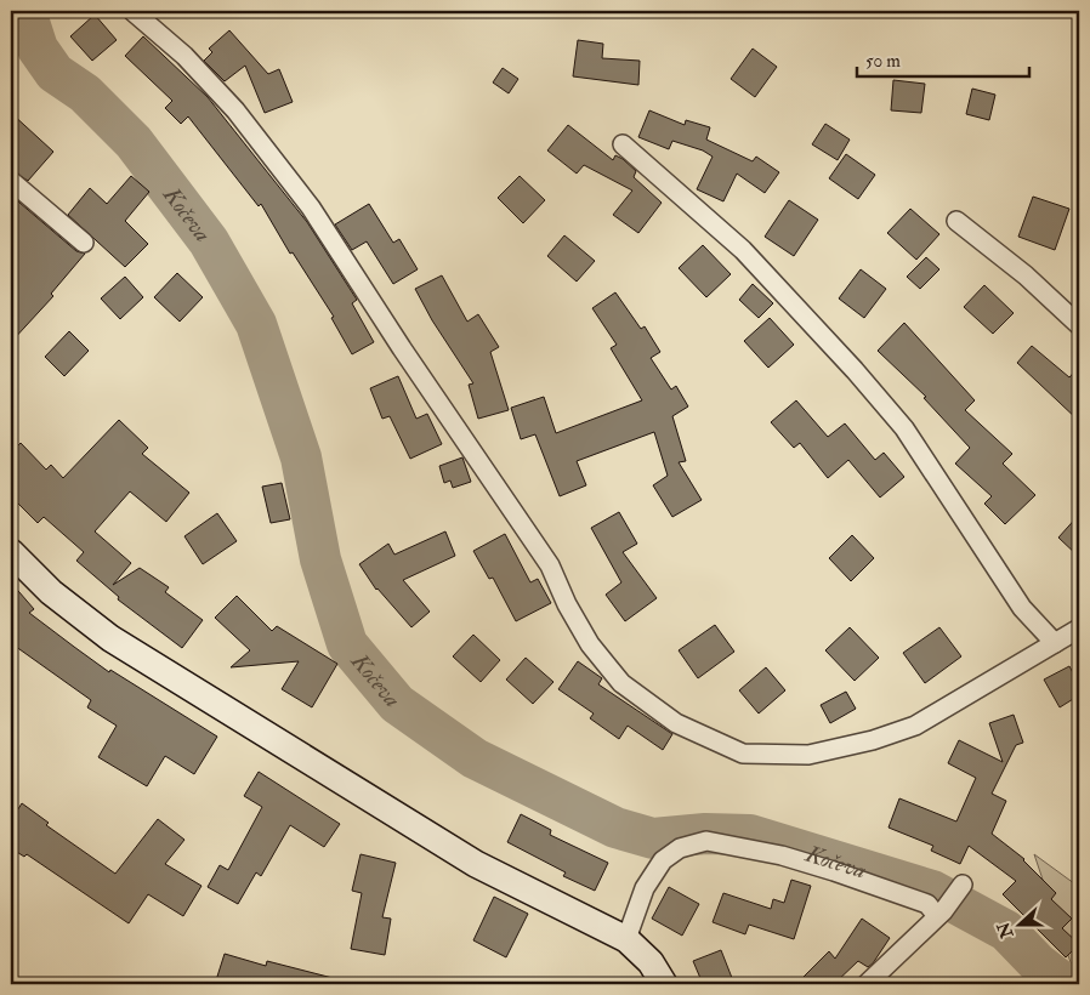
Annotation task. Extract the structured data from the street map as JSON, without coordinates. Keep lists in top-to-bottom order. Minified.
{"water":["Kočeva"],"scale_bar":"50 m","north":"left"}
